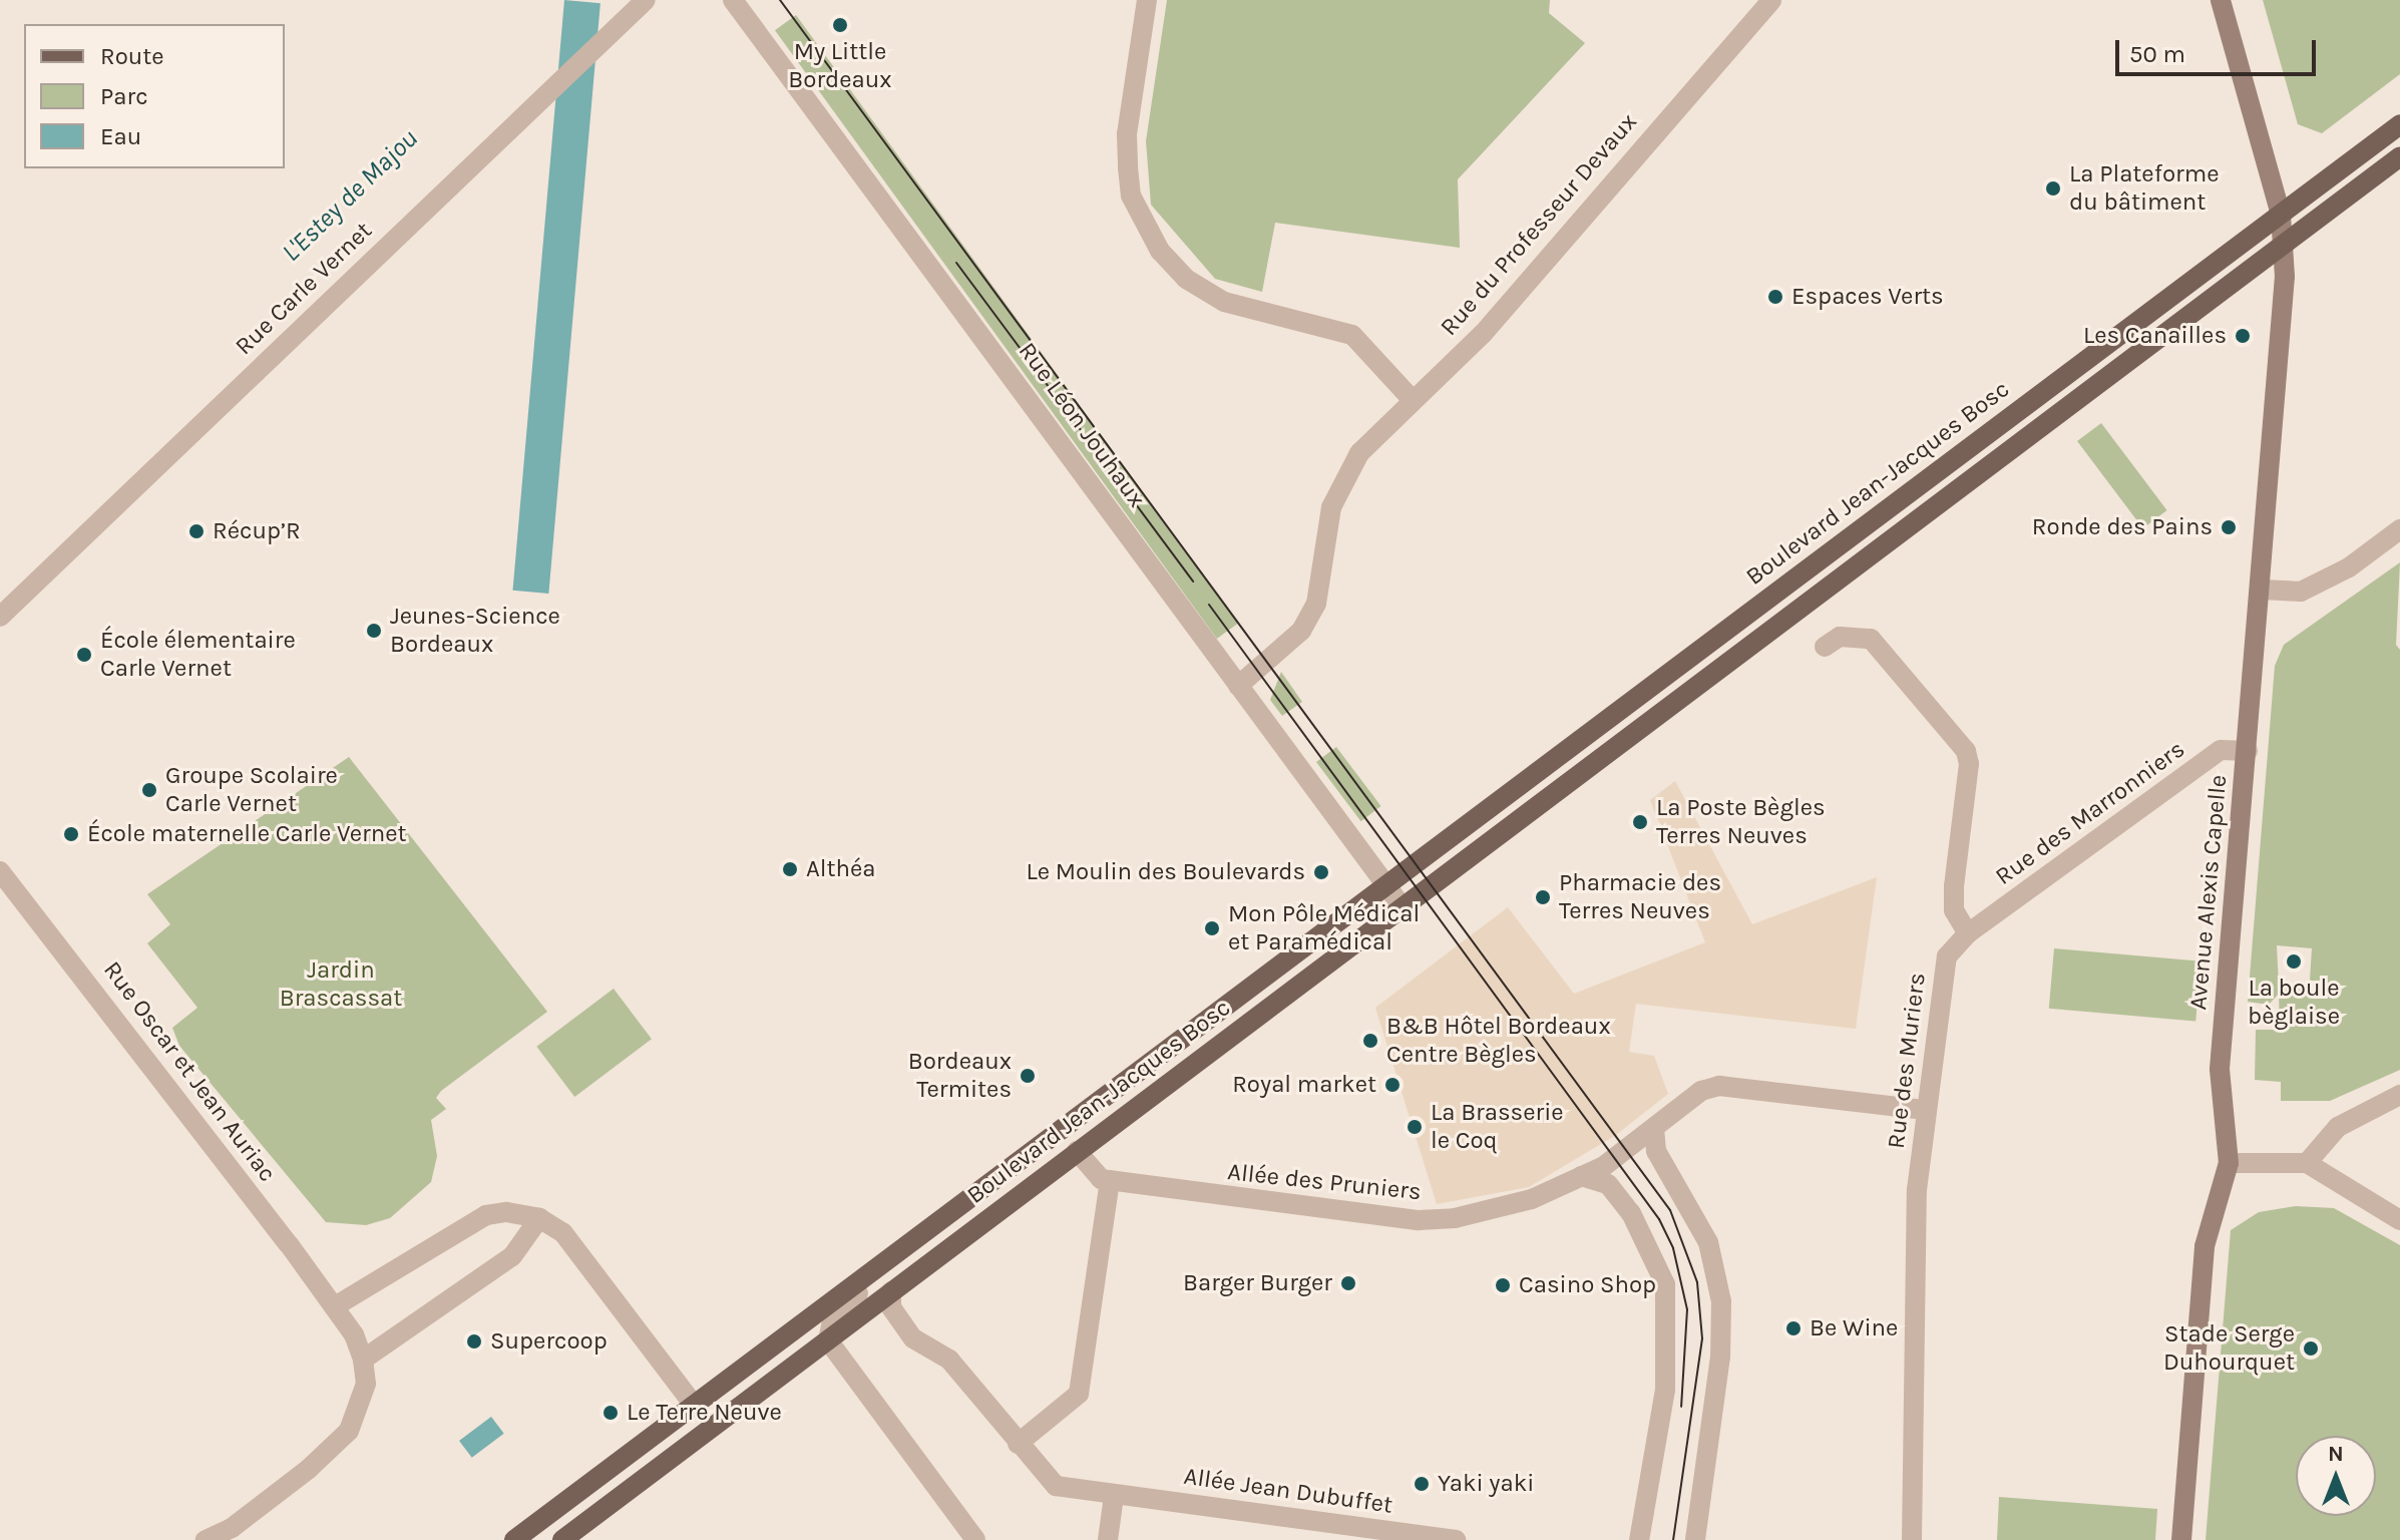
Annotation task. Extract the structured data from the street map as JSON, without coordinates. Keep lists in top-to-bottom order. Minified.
{"streets":{"main road":["Boulevard Jean-Jacques Bosc"],"street":["Rue du Professeur Devaux","Rue Carle Vernet","Rue Léon Jouhaux","Rue des Marronniers","Avenue Alexis Capelle","Rue des Muriers","Rue Oscar et Jean Auriac","Allée des Pruniers","Allée Jean Dubuffet"]},"crossings":[["Rue du Professeur Devaux","Rue Léon Jouhaux"],["Rue Léon Jouhaux","Boulevard Jean-Jacques Bosc"],["Boulevard Jean-Jacques Bosc","Avenue Alexis Capelle"],["Boulevard Jean-Jacques Bosc","Allée Jean Dubuffet"],["Rue des Marronniers","Avenue Alexis Capelle"],["Rue des Marronniers","Rue des Muriers"],["Rue des Muriers","Allée des Pruniers"]],"water":["L'Estey de Majou"],"parks":["Jardin Brascassat"],"places":["My Little Bordeaux","La Plateforme du bâtiment","Espaces Verts","Les Canailles","Ronde des Pains","Récup’R","Jeunes-Science Bordeaux","École élementaire Carle Vernet","Groupe Scolaire Carle Vernet","La Poste Bègles Terres Neuves","École maternelle Carle Vernet","Althéa","Le Moulin des Boulevards","Pharmacie des Terres Neuves","Mon Pôle Médical et Paramédical","La boule bèglaise","B&B Hôtel Bordeaux Centre Bègles","Bordeaux Termites","Royal market","La Brasserie le Coq","Barger Burger","Casino Shop","Be Wine","Supercoop","Stade Serge Duhourquet","Le Terre Neuve","Yaki yaki"],"legend":["Route","Parc","Eau"],"scale_bar":"50 m","north":"top"}
